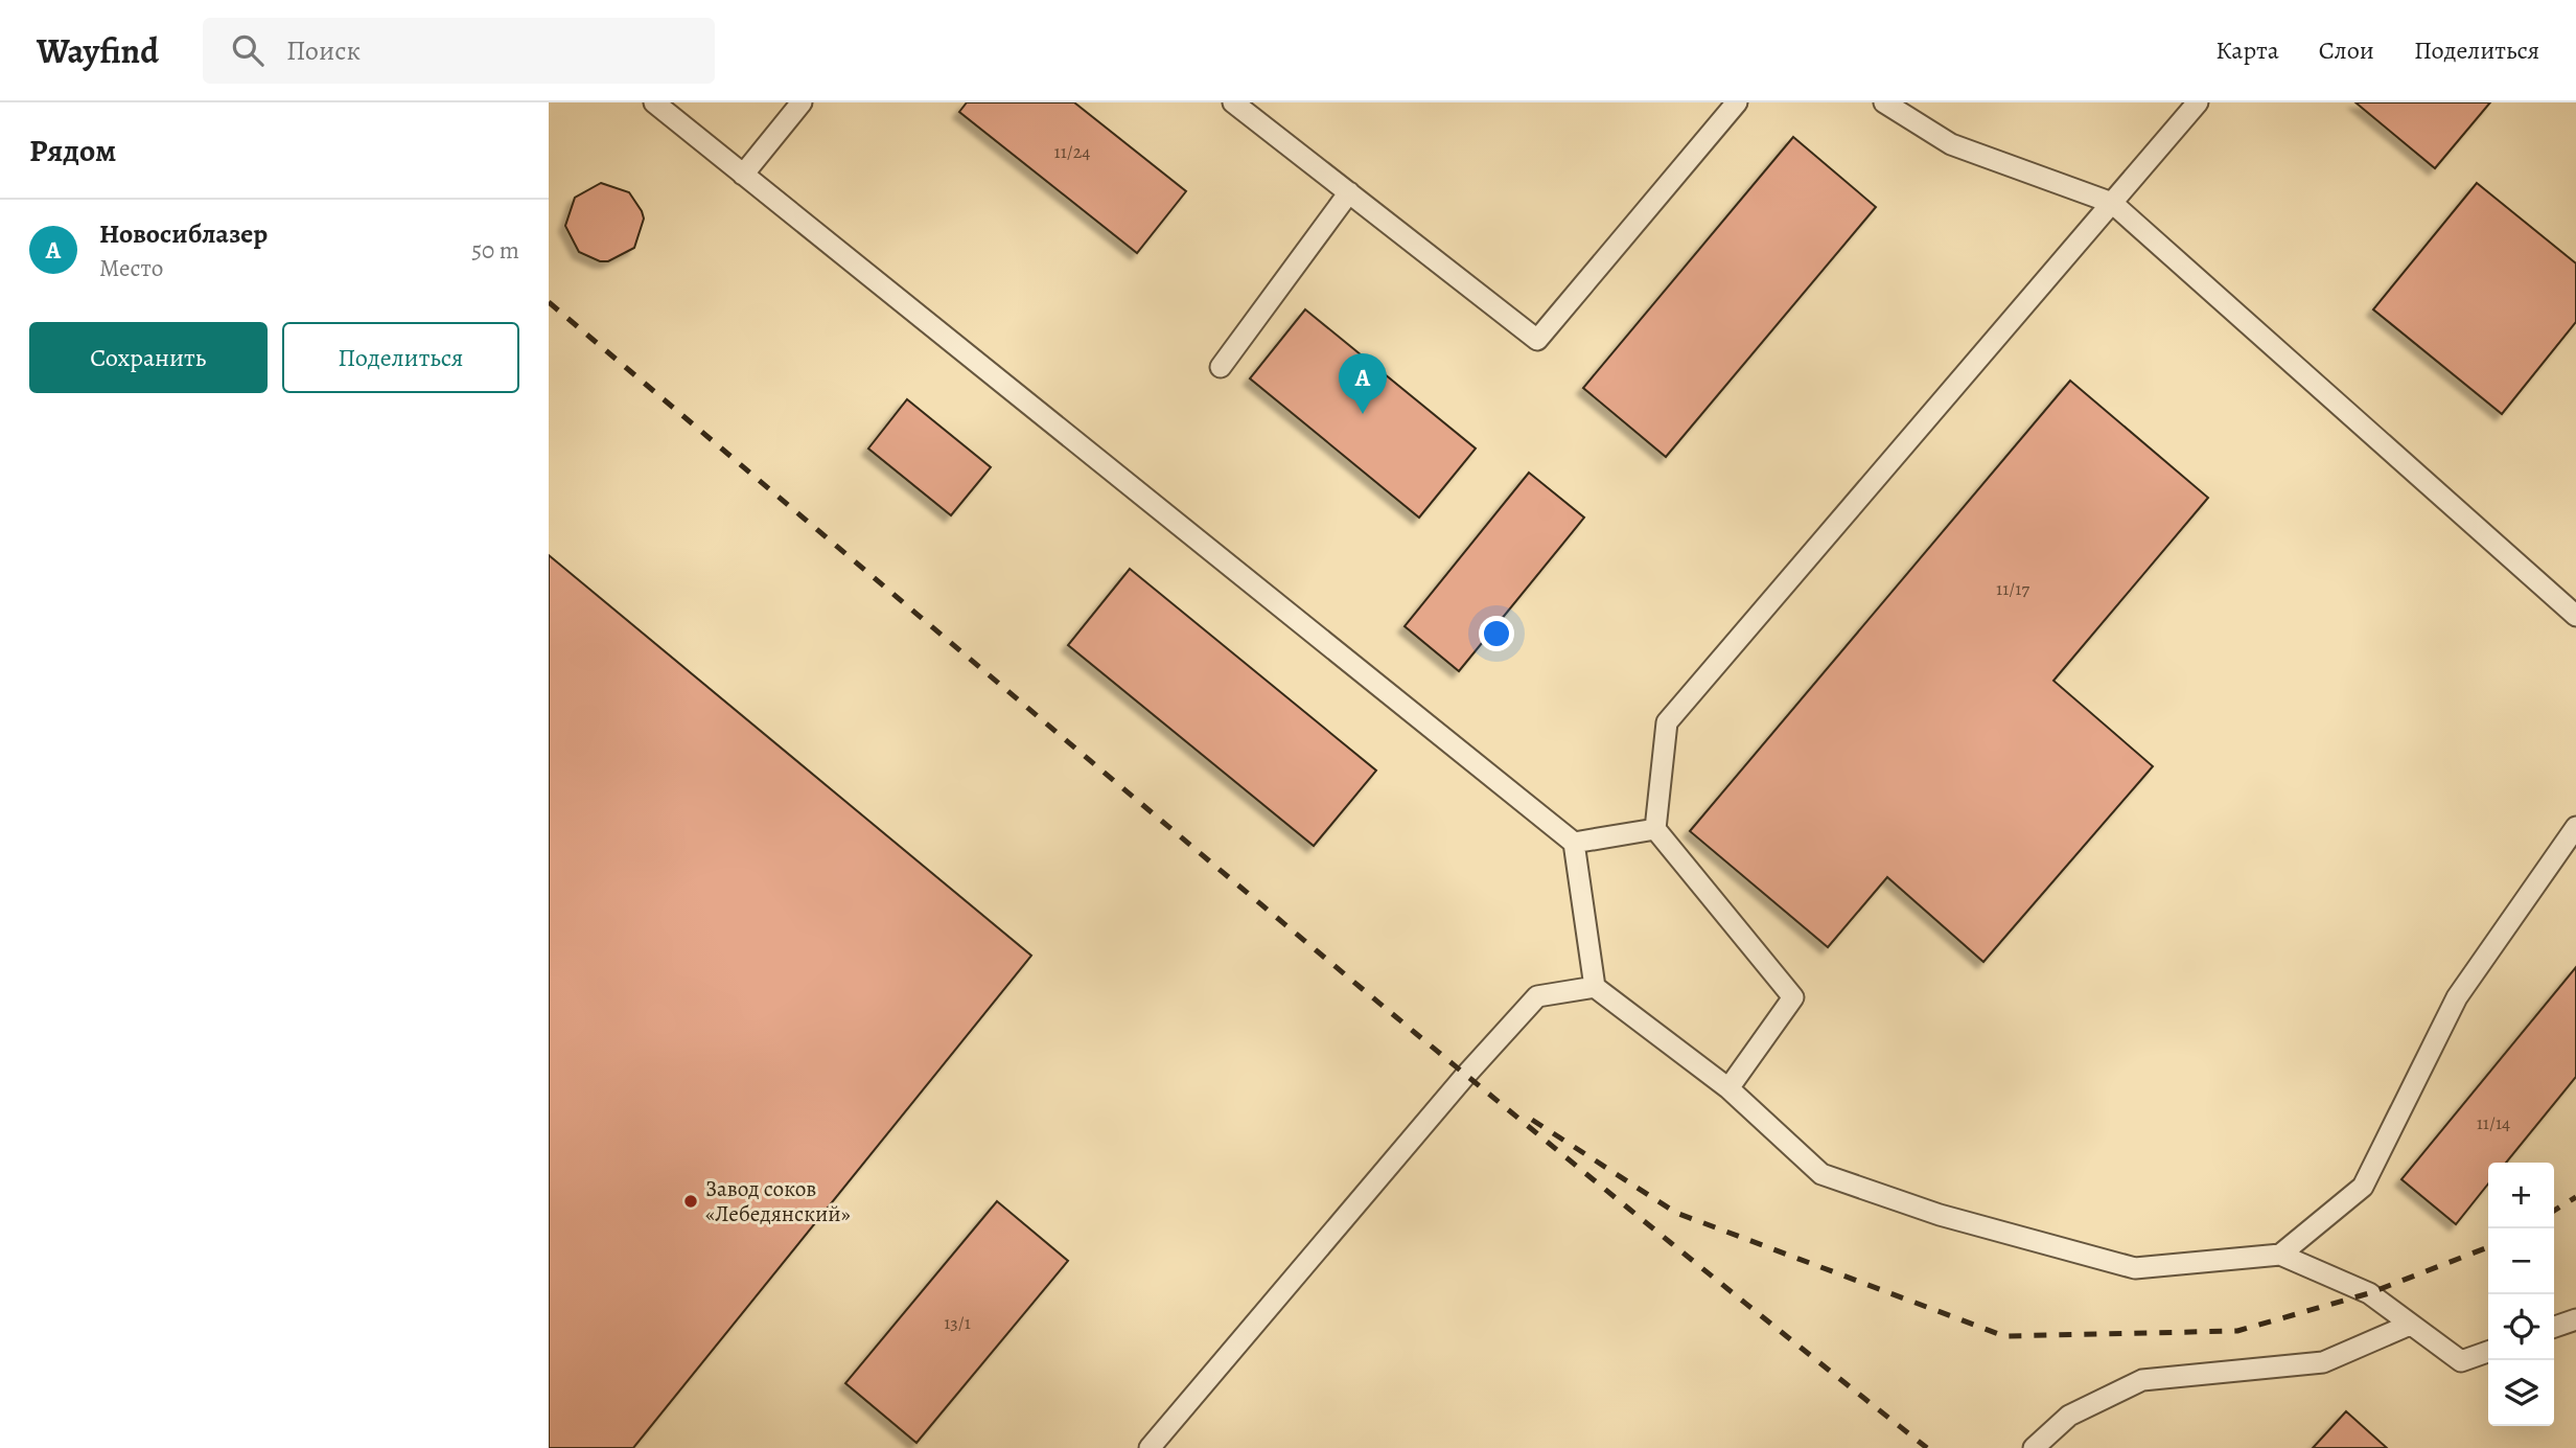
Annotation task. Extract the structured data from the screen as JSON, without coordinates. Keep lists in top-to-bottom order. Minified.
{"places":["Завод соков «Лебедянский»"],"house_numbers":["11/24","11/17","11/14","13/1"],"page":{"header":"Wayfind","search":"Поиск","nav":["Карта","Слои","Поделиться"],"heading":"Рядом","list":[{"mark":"A","name":"Новосиблазер","note":"Место","value":"50 m"}],"buttons":["Сохранить","Поделиться"],"pins":"A","map_buttons":["+","−"]}}
